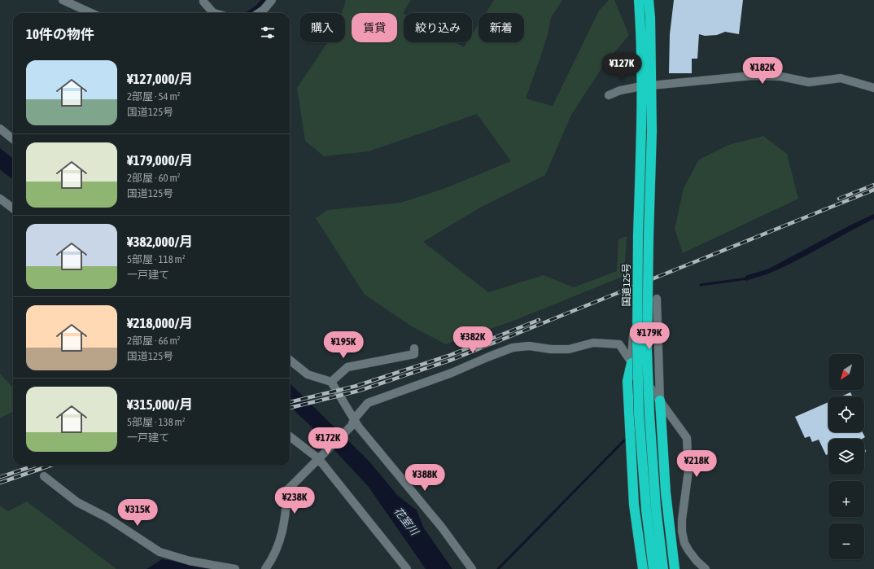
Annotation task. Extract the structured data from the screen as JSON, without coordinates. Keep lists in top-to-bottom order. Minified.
{"streets":{"highway":["国道125号"]},"water":["花室川"],"north":"bottom left","page":{"chip":["購入","賃貸","絞り込み","新着"],"heading":"10件の物件","list":[{"name":"¥127,000/月","note":"2部屋 · 54 m² · 国道125号"},{"name":"¥179,000/月","note":"2部屋 · 60 m² · 国道125号"},{"name":"¥382,000/月","note":"5部屋 · 118 m² · 一戸建て"},{"name":"¥218,000/月","note":"2部屋 · 66 m² · 国道125号"},{"name":"¥315,000/月","note":"5部屋 · 138 m² · 一戸建て"}],"price":["¥127K","¥182K","¥179K","¥382K","¥195K","¥172K","¥218K","¥388K","¥238K","¥315K"],"map_buttons":["+","−"]}}
